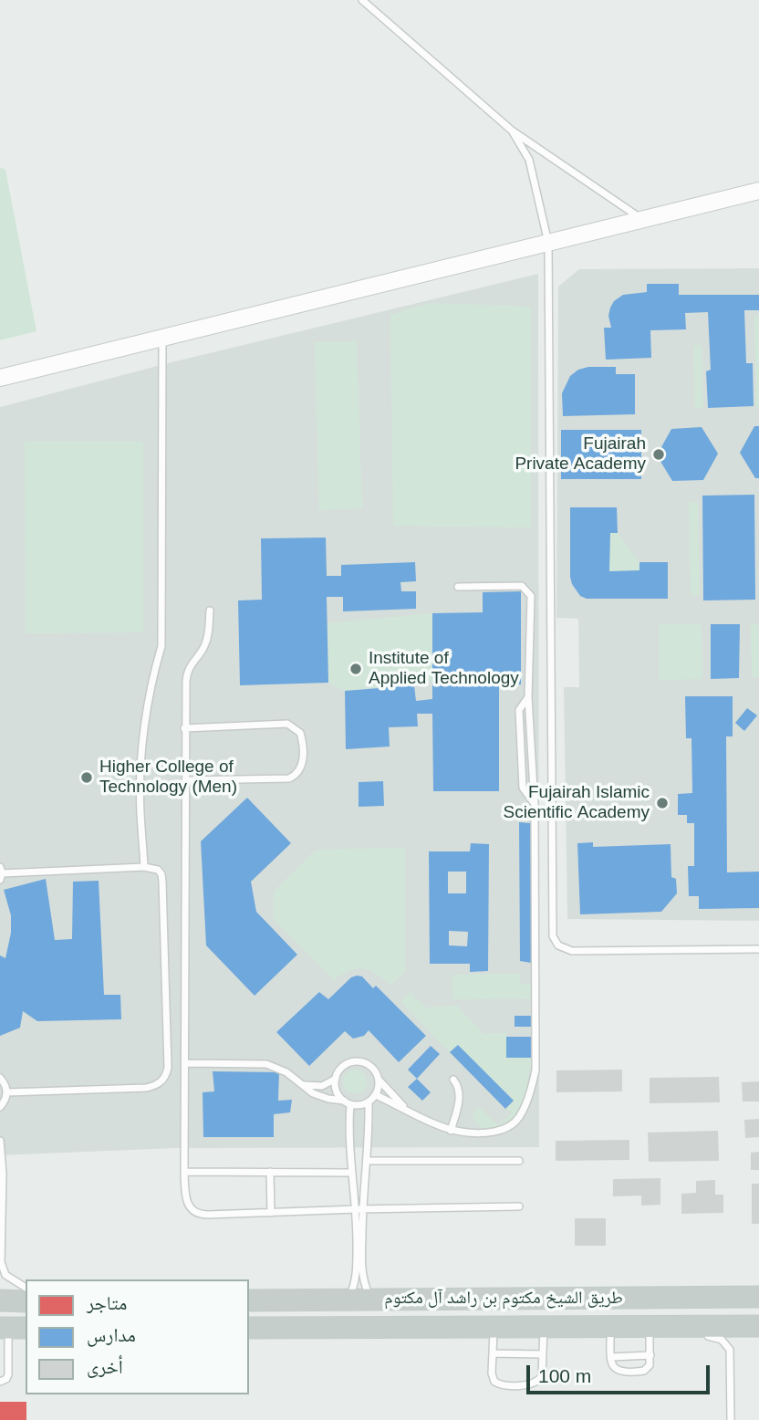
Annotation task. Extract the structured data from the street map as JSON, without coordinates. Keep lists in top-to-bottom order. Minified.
{"streets":{"highway":["طريق الشيخ مكتوم بن راشد آل مكتوم"]},"places":["Fujairah Private Academy","Institute of Applied Technology","Higher College of Technology (Men)","Fujairah Islamic Scientific Academy"],"legend":["متاجر","مدارس","أخرى"],"scale_bar":"100 m"}
